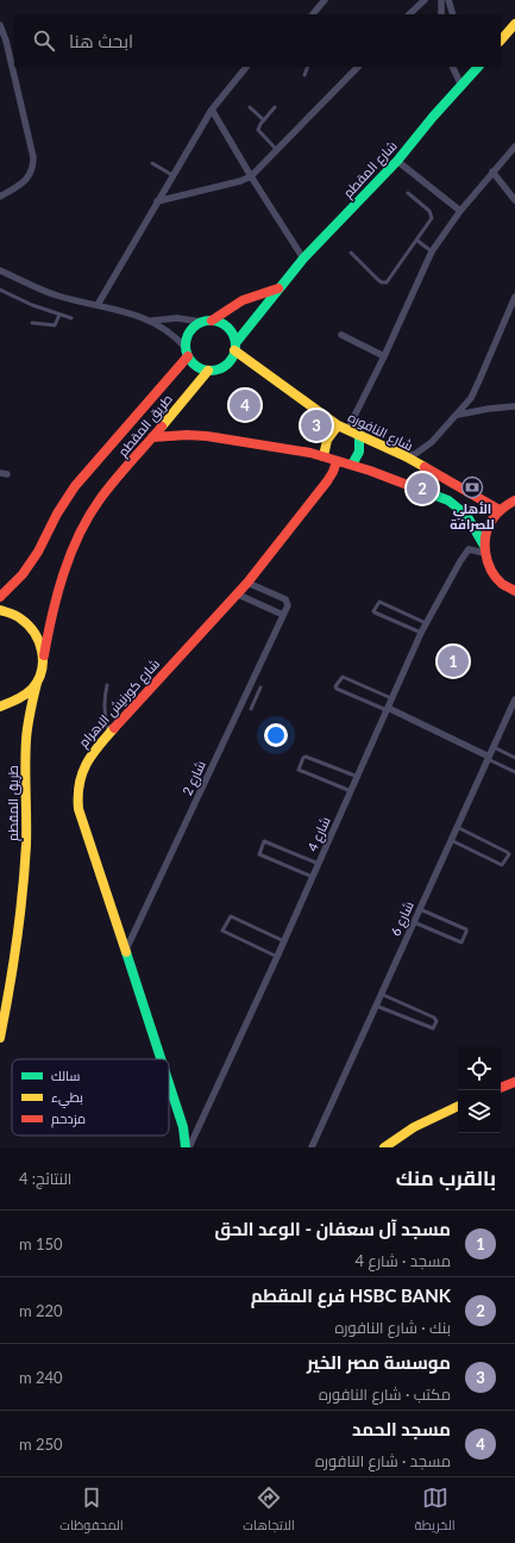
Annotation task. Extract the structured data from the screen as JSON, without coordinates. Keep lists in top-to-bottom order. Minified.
{"streets":{"main road":["شارع المقطم","طريق المقطم","شارع النافوره","شارع كورنيش الاهرام"],"street":["شارع 2","شارع 4","شارع 6"]},"crossings":[["شارع المقطم","طريق المقطم"],["شارع المقطم","شارع النافوره"],["طريق المقطم","شارع النافوره"],["شارع النافوره","شارع كورنيش الاهرام"],["شارع كورنيش الاهرام","شارع 2"],["شارع كورنيش الاهرام","شارع 4"]],"places":{"bank":["الأهلي للصرافة"]},"legend":["سالك","بطيء","مزدحم"],"page":{"search":"ابحث هنا","pins":["4","3","2","1"],"heading":["بالقرب منك","النتائج: 4"],"list":[{"mark":"1","name":"مسجد آل سعفان - الوعد الحق","note":"مسجد · شارع 4","value":"150 m"},{"mark":"2","name":"HSBC BANK فرع المقطم","note":"بنك · شارع النافوره","value":"220 m"},{"mark":"3","name":"موسسة مصر الخير","note":"مكتب · شارع النافوره","value":"240 m"},{"mark":"4","name":"مسجد الحمد","note":"مسجد · شارع النافوره","value":"250 m"}],"nav":["الخريطة","الاتجاهات","المحفوظات"]}}
